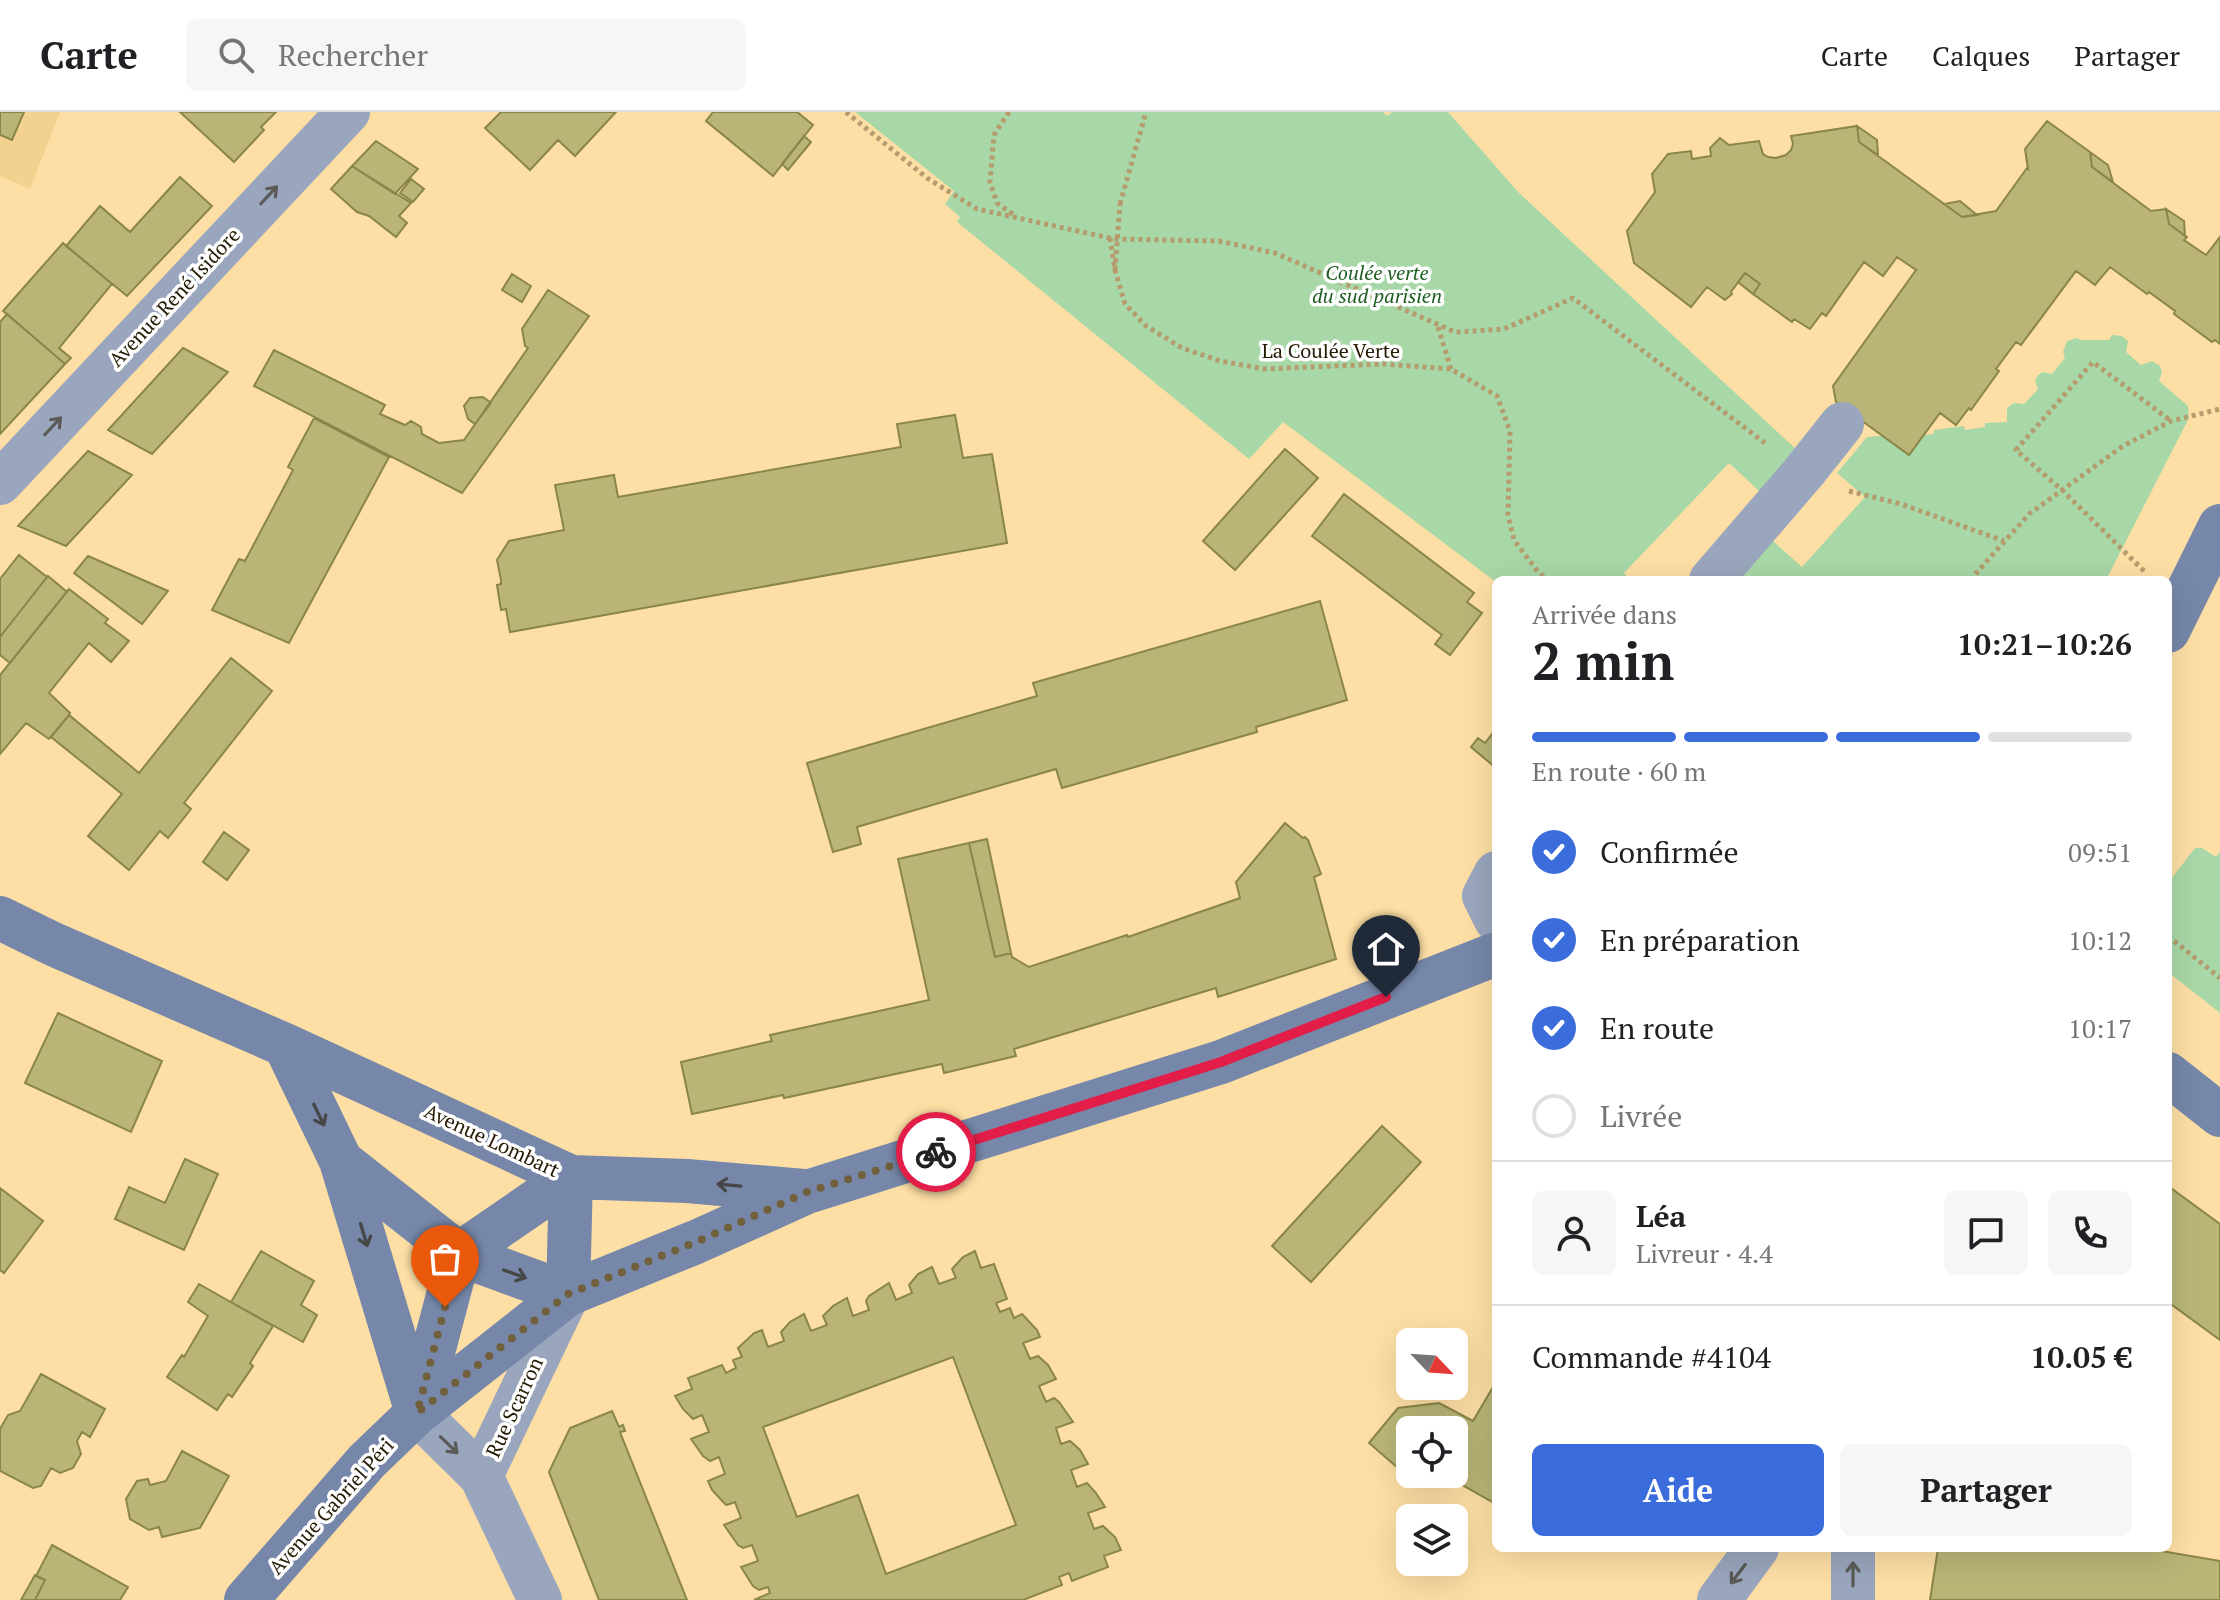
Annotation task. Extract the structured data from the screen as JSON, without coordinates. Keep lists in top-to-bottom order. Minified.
{"streets":{"main road":["Avenue Lombart","Avenue Gabriel Péri"],"street":["Avenue René Isidore","Rue Scarron"],"path":["La Coulée Verte"]},"crossings":[["Avenue Lombart","Rue Scarron"],["Avenue Lombart","Avenue Gabriel Péri"],["Rue Scarron","Avenue Gabriel Péri"]],"one_way":["Avenue René Isidore"],"parks":["Coulée verte du sud parisien"],"north":"bottom right","page":{"header":"Carte","search":"Rechercher","nav":["Carte","Calques","Partager"],"heading":["2 min","Arrivée dans","10:21–10:26"],"panel":["Léa","Livreur · 4.4","Commande #4104","10.05 €"],"bar":"En route · 60 m","list":[["Confirmée","09:51"],["En préparation","10:12"],["En route","10:17"],"Livrée"],"buttons":["Aide","Partager"]}}
